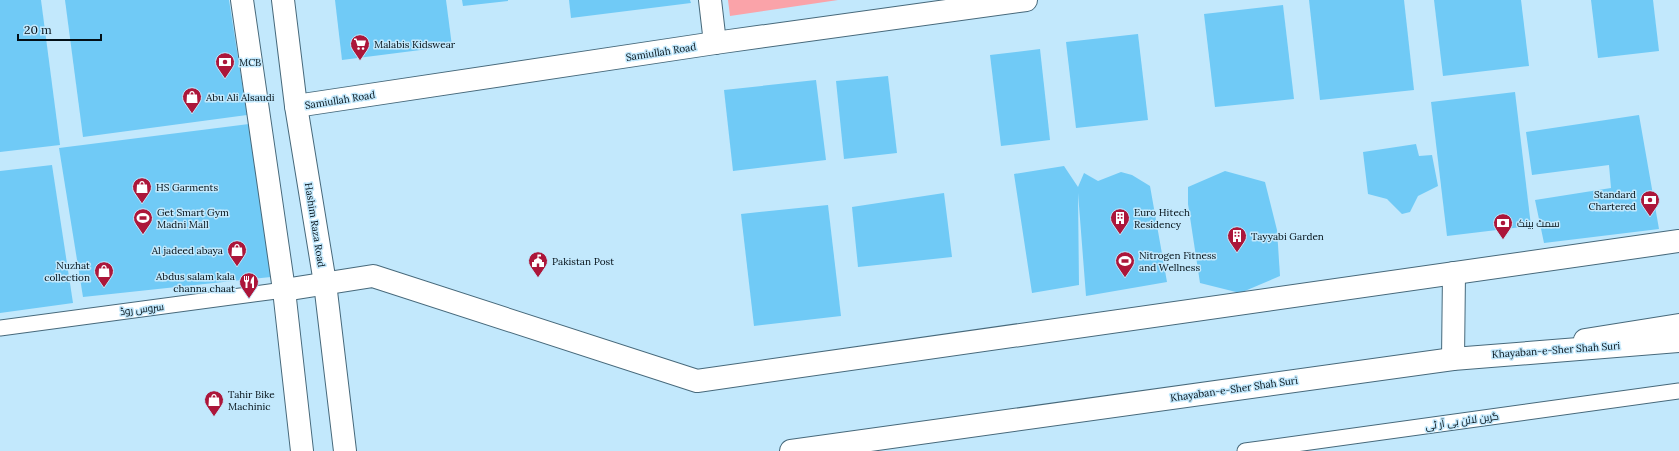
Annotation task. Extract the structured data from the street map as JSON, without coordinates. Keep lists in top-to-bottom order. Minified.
{"streets":{"street":["Samiullah Road","Hashim Raza Road","Khayaban-e-Sher Shah Suri"],"lane":["سروس روڈ","گرین لائن بی آر ٹی"]},"crossings":[["Samiullah Road","Hashim Raza Road"]],"places":{"supermarket":["Malabis Kidswear"],"bank":["MCB","Standard Chartered","سمٹ بینک"],"shop":["Abu Ali Alsaudi","HS Garments","Al jadeed abaya","Nuzhat collection","Tahir Bike Machinic"],"sports":["Get Smart Gym Madni Mall","Nitrogen Fitness and Wellness"],"building":["Euro Hitech Residency","Tayyabi Garden"],"public building":["Pakistan Post"],"restaurant":["Abdus salam kala channa chaat"]},"scale_bar":"20 m"}
